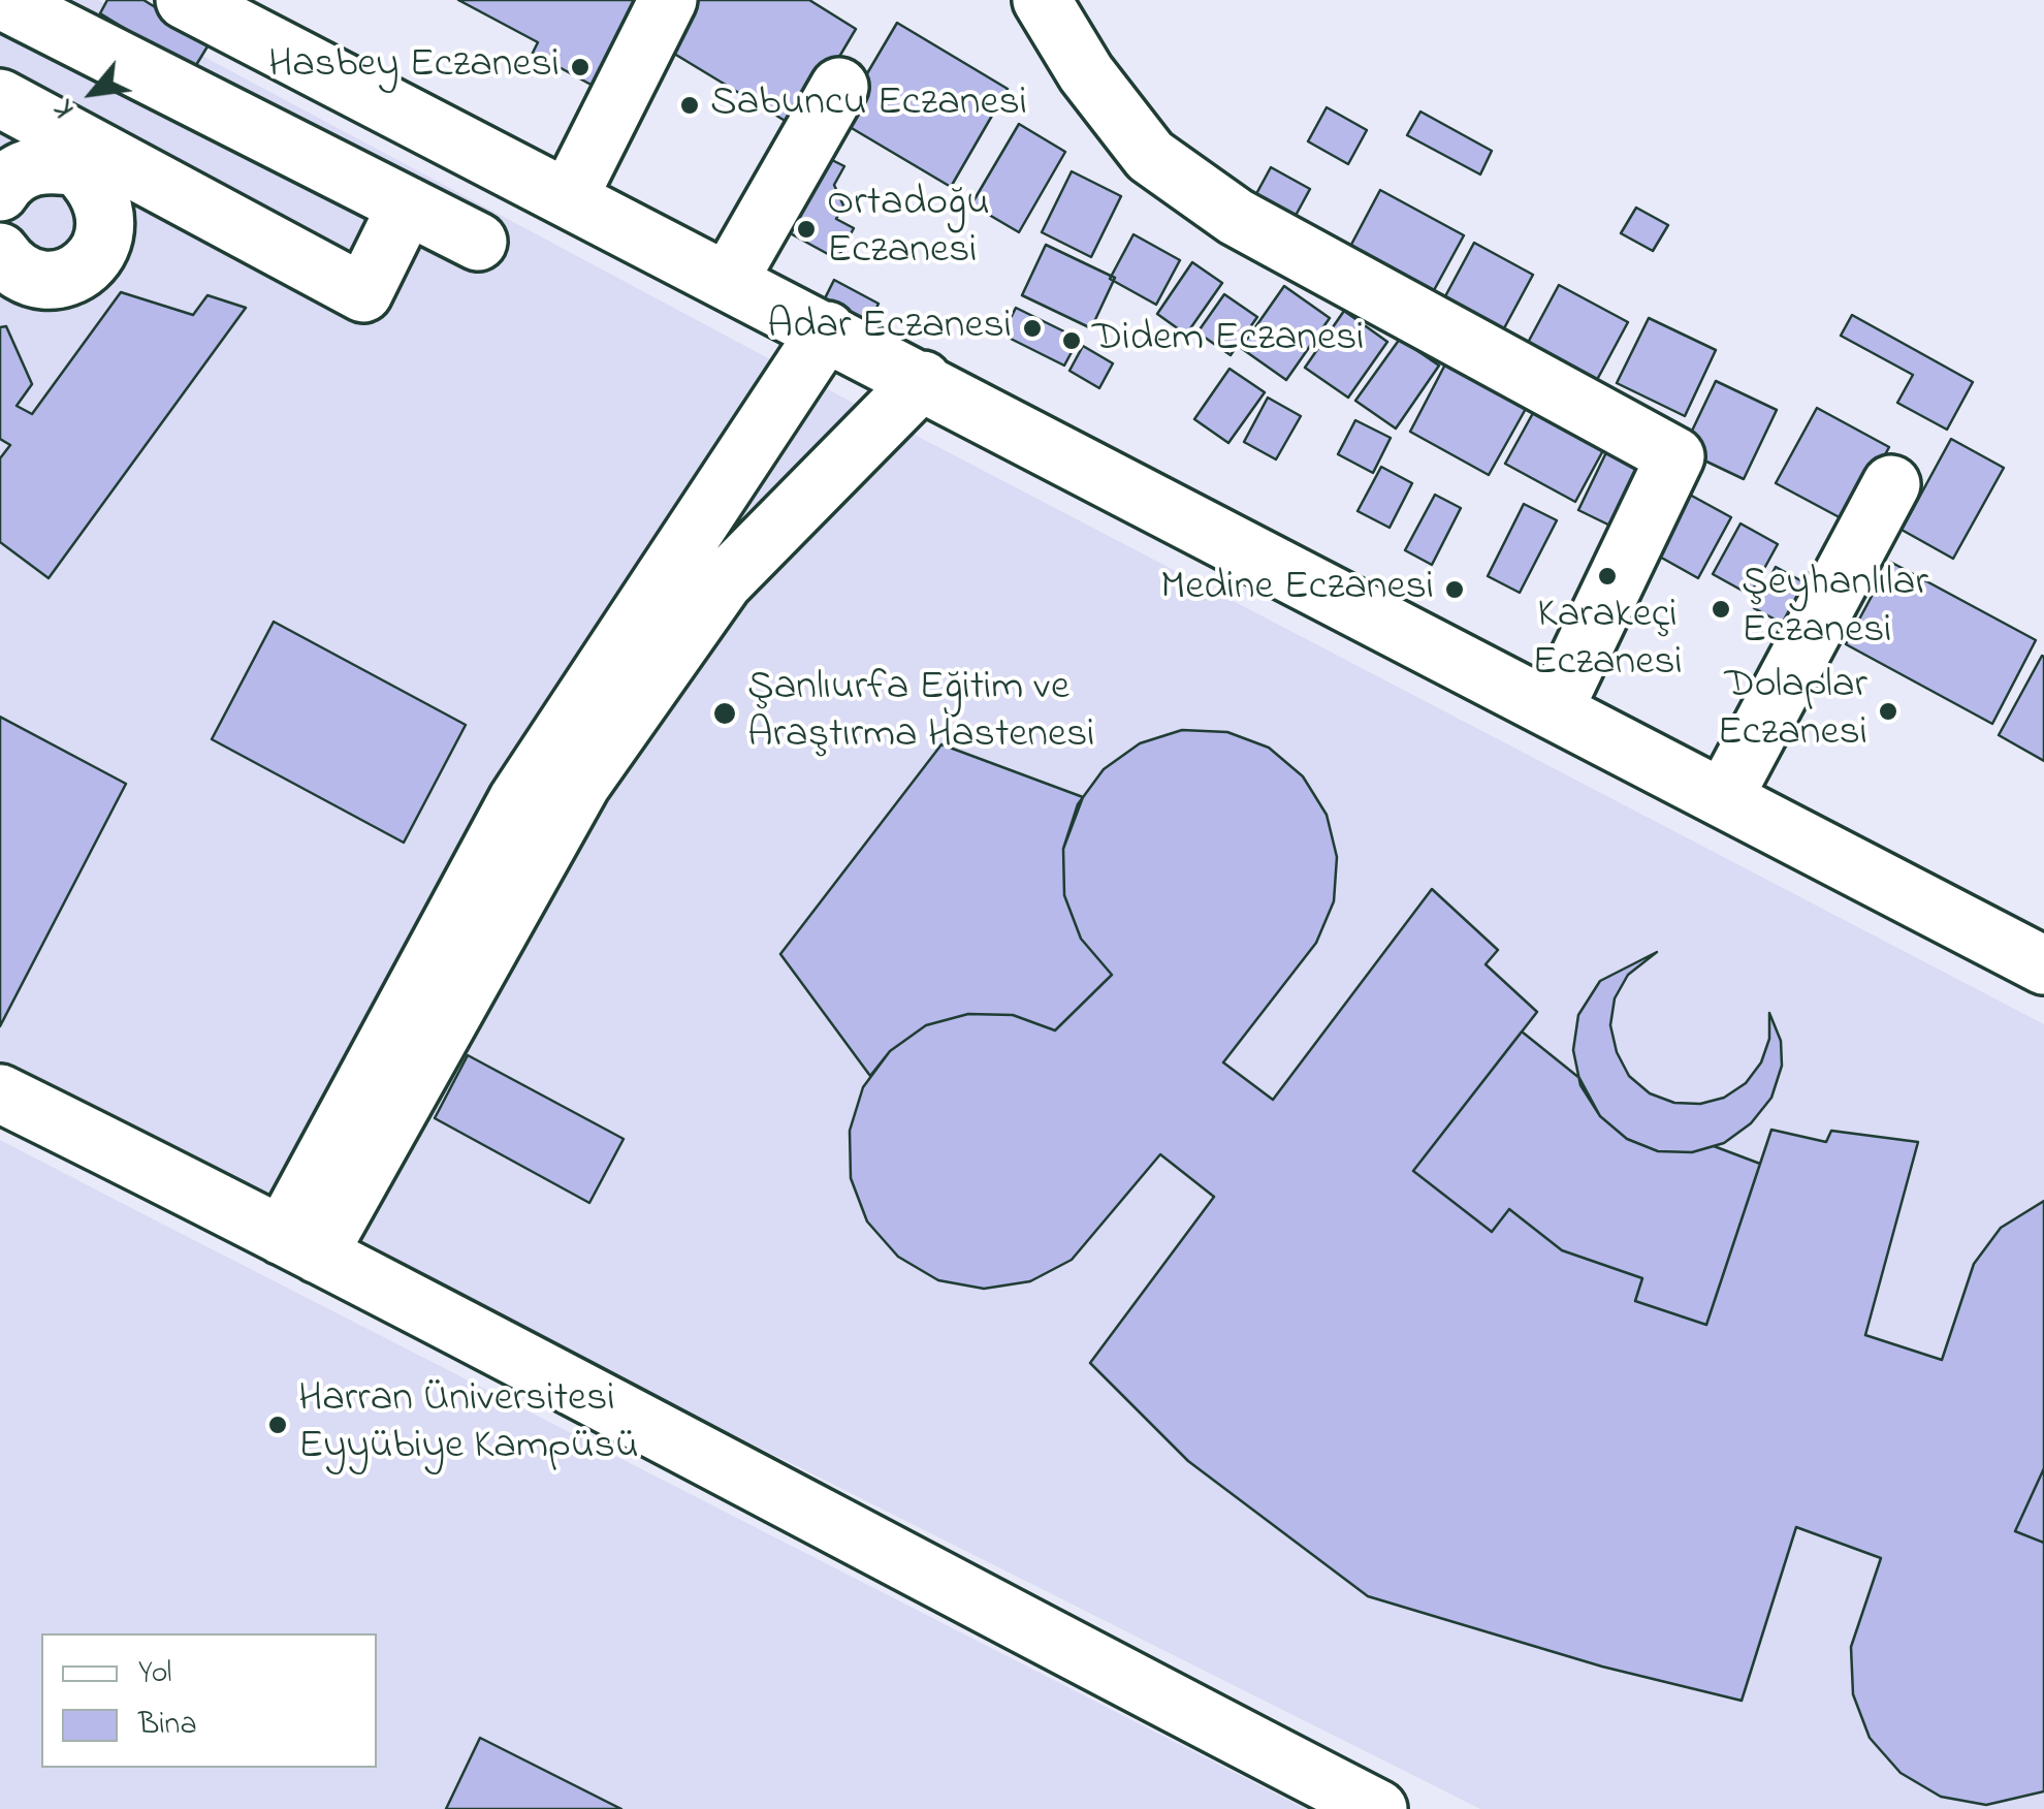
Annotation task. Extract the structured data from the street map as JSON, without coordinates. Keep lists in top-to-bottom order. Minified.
{"places":["Hasbey Eczanesi","Sabuncu Eczanesi","Ortadoğu Eczanesi","Adar Eczanesi","Didem Eczanesi","Karakeçi Eczanesi","Medine Eczanesi","Şeyhanlılar Eczanesi","Dolaplar Eczanesi","Şanlıurfa Eğitim ve Araştırma Hastenesi","Harran Üniversitesi Eyyübiye Kampüsü"],"legend":["Yol","Bina"],"north":"bottom left"}
